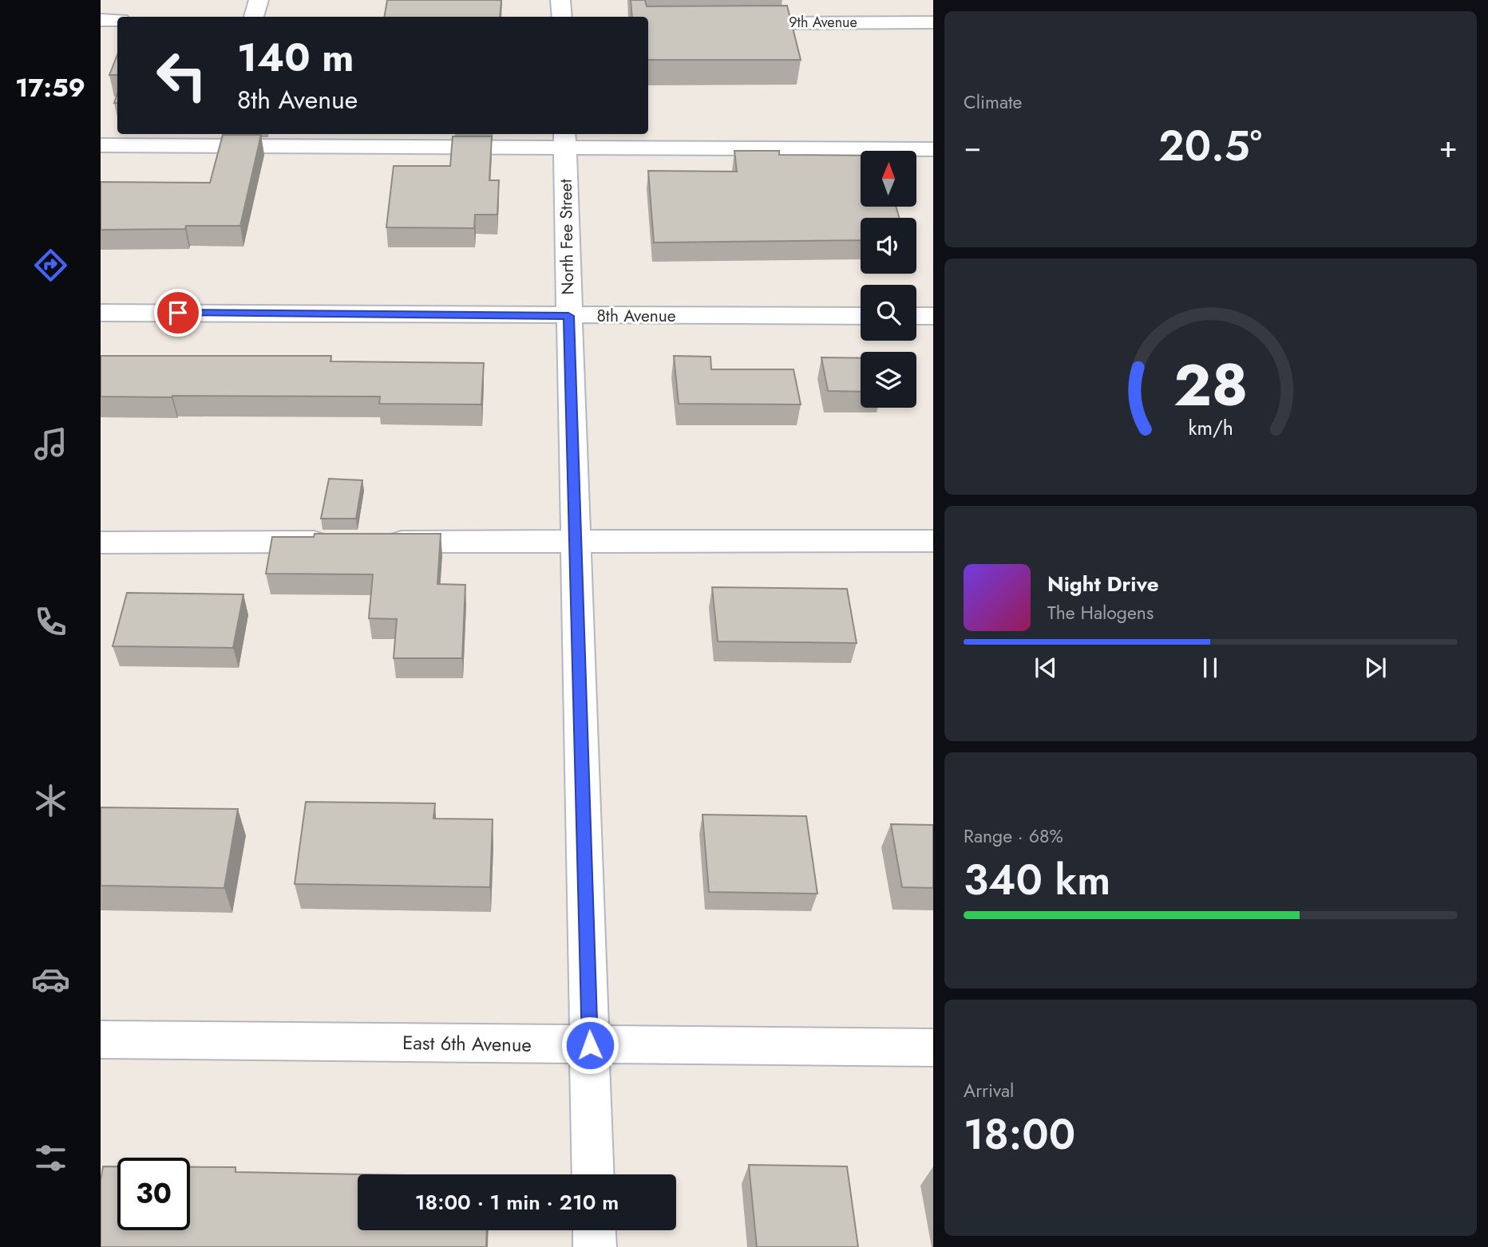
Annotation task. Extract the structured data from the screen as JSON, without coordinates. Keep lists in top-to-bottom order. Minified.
{"streets":{"street":["9th Avenue","North Fee Street","8th Avenue","East 6th Avenue"]},"crossings":[["North Fee Street","8th Avenue"],["North Fee Street","East 6th Avenue"]],"north":"top","page":{"tabs":"17:59","tile":["Climate",["Range · 68%","340 km"],["Arrival","18:00"]],"turn":["140 m","8th Avenue"],"heat":["−","20.5°","+"],"song":["Night Drive","The Halogens"],"limit":"30","trip":"18:00 · 1 min · 210 m","gauge":["28","km/h"]}}
